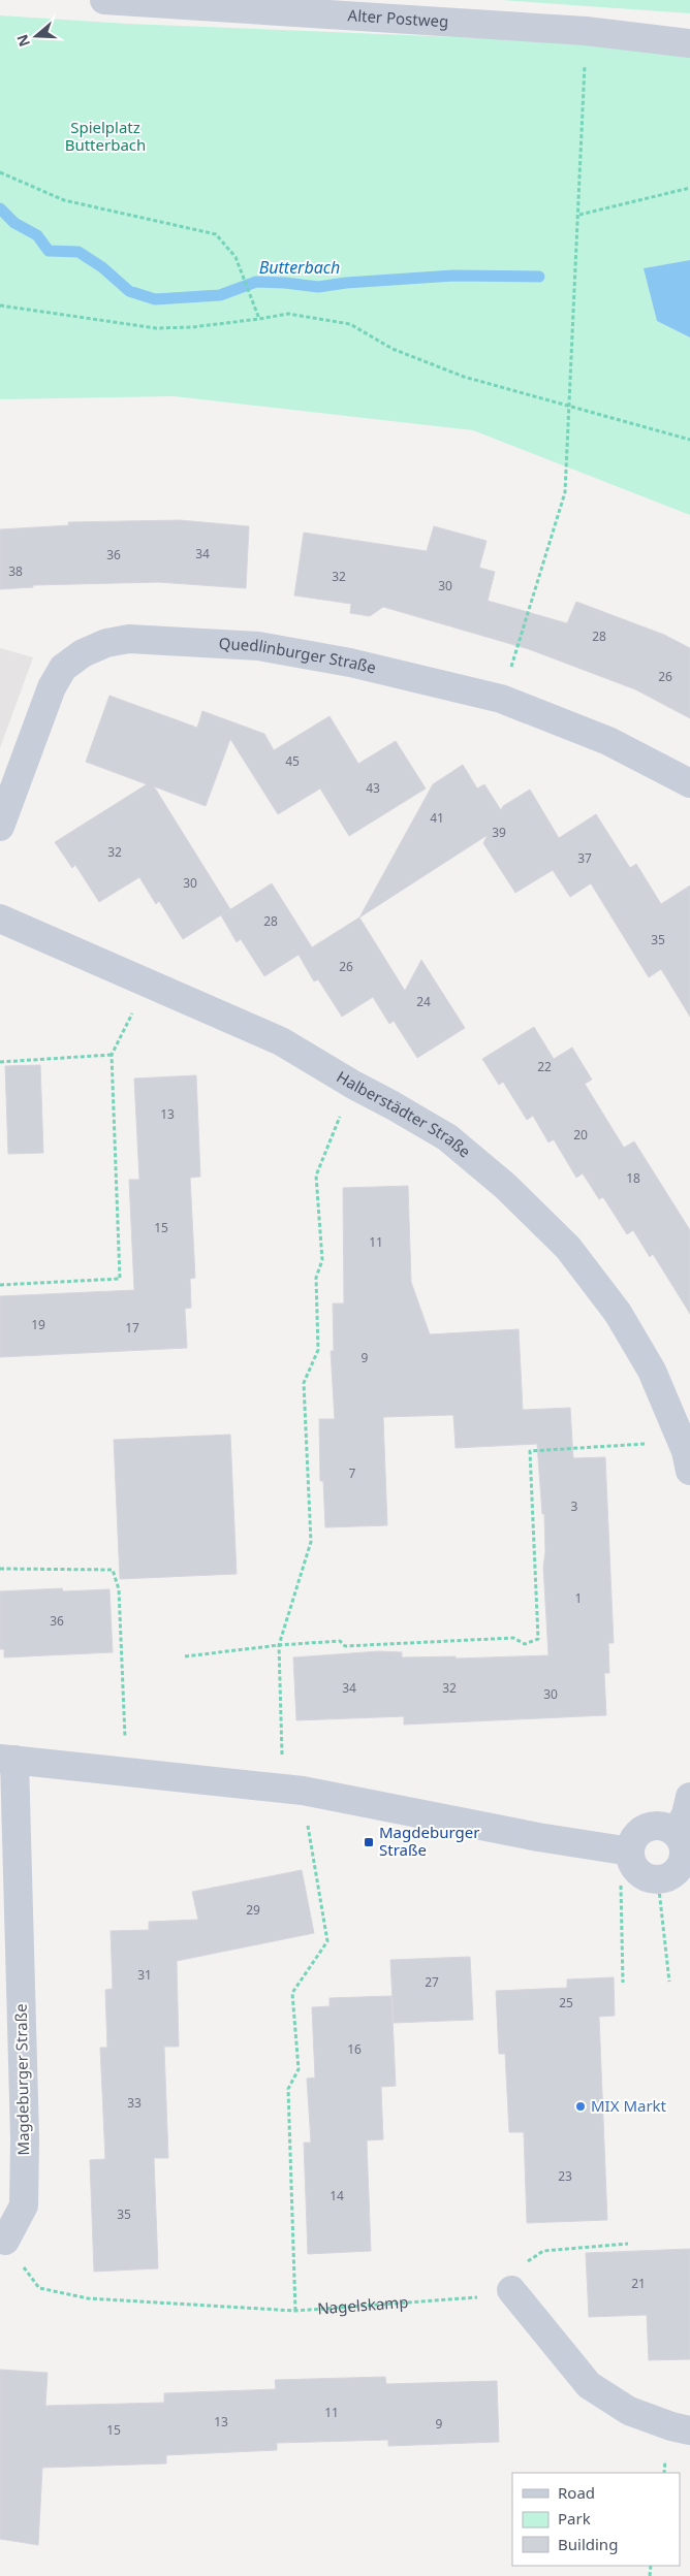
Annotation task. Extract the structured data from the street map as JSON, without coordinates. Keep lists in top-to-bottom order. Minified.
{"streets":{"street":["Alter Postweg","Quedlinburger Straße","Halberstädter Straße","Magdeburger Straße"],"path":["Nagelskamp"]},"crossings":[["Magdeburger Straße","Nagelskamp"]],"water":["Butterbach"],"parks":["Spielplatz Butterbach"],"places":{"transit":["Magdeburger Straße"],"other":["MIX Markt"]},"house_numbers":["34","36","38","32","30","28","26","45","43","41","39","32","37","30","28","35","26","24","22","13","20","18","15","11","19","17","9","7","3","1","36","34","32","30","29","31","27","25","16","33","23","14","35","21","11","13","9","15"],"legend":["Road","Park","Building"],"north":"left"}
